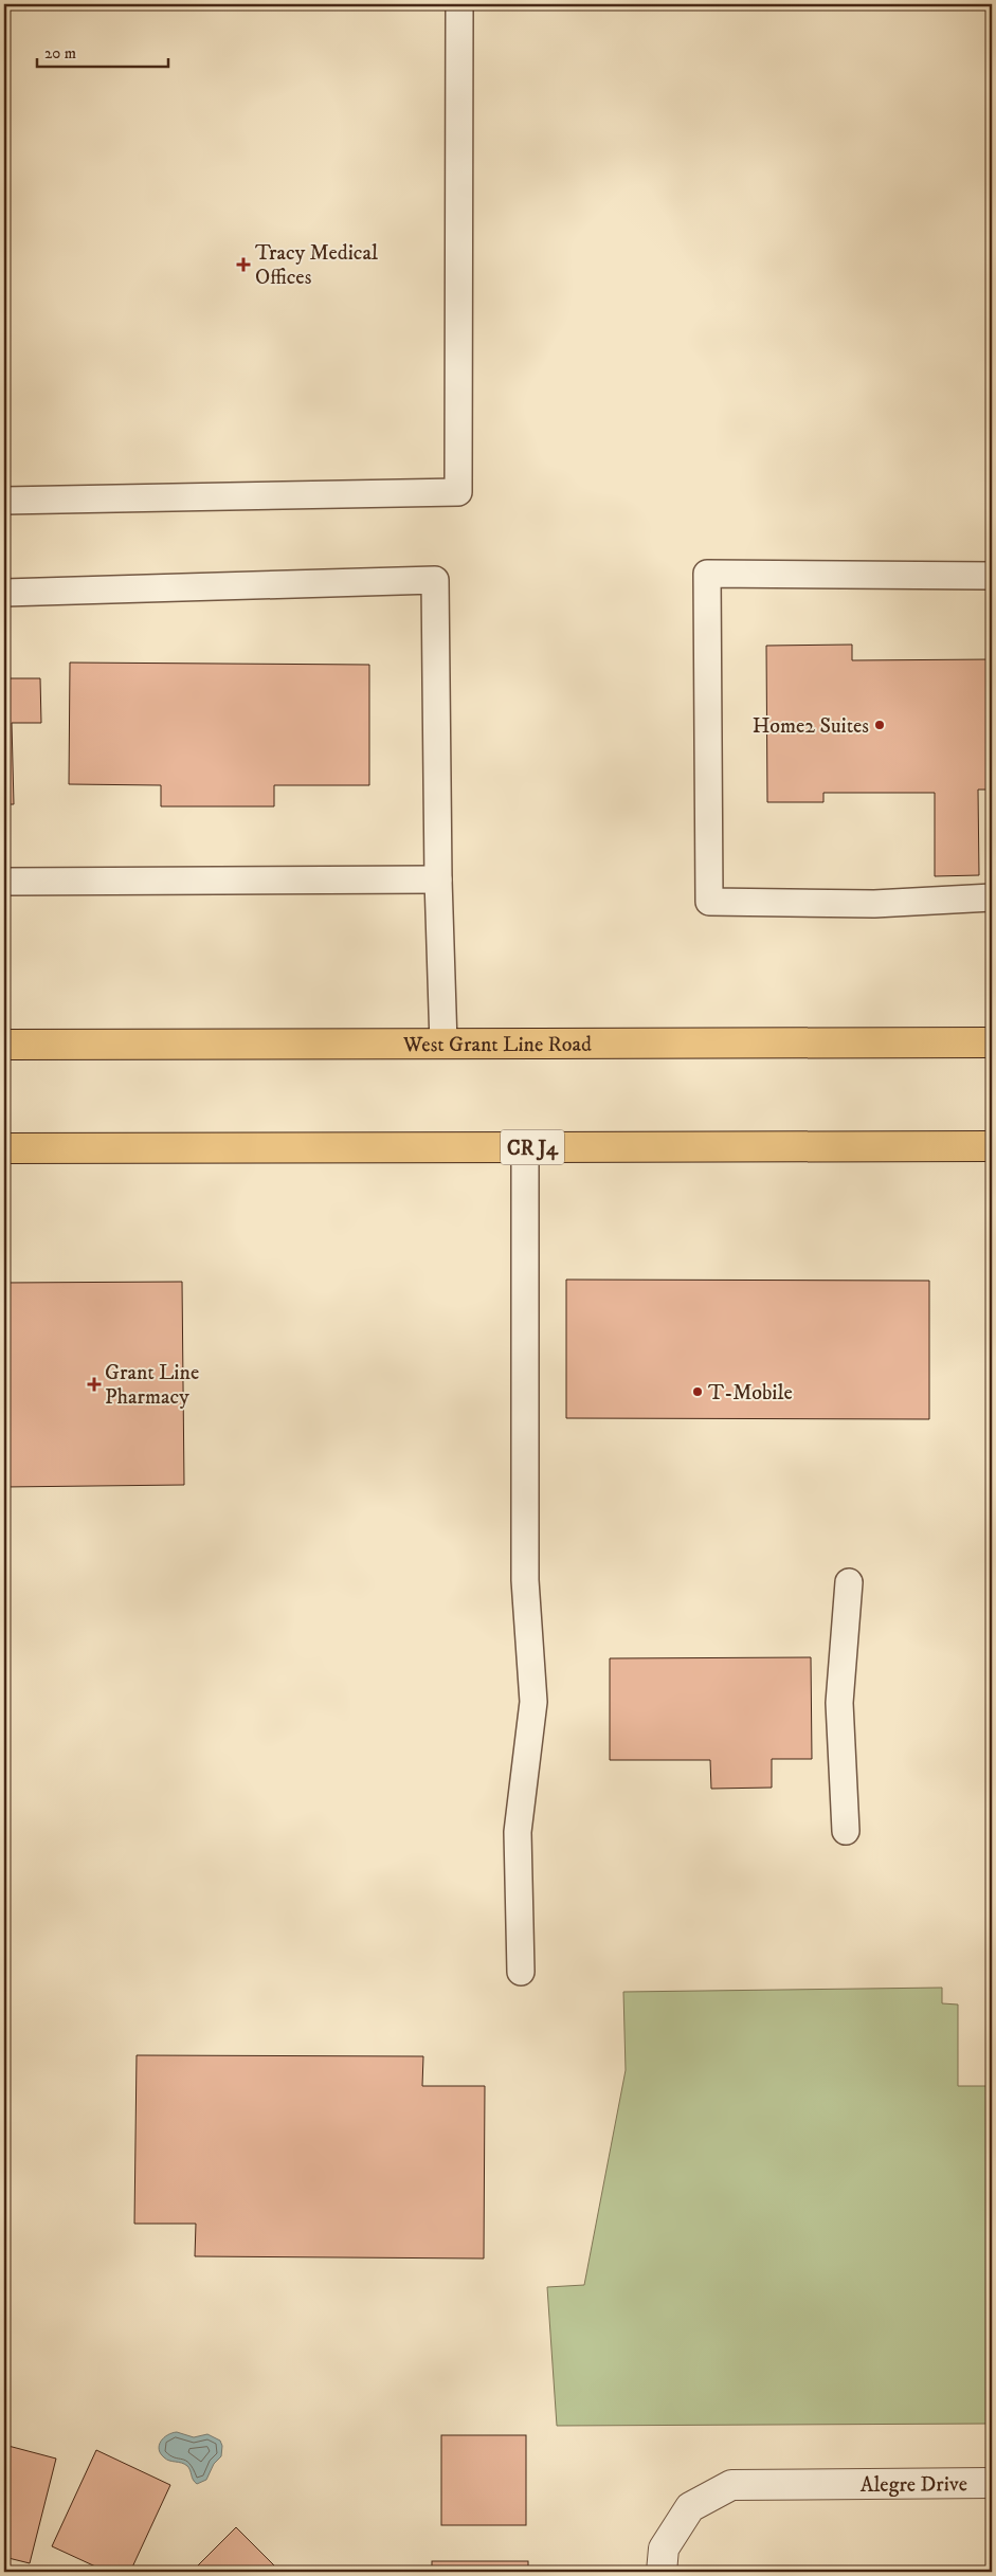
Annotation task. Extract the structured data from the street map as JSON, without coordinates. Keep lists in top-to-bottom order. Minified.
{"streets":{"main road":["West Grant Line Road","CR J4"],"street":["Alegre Drive"]},"places":{"health":["Tracy Medical Offices","Grant Line Pharmacy"],"other":["Home2 Suites","T-Mobile"]},"scale_bar":"20 m"}
